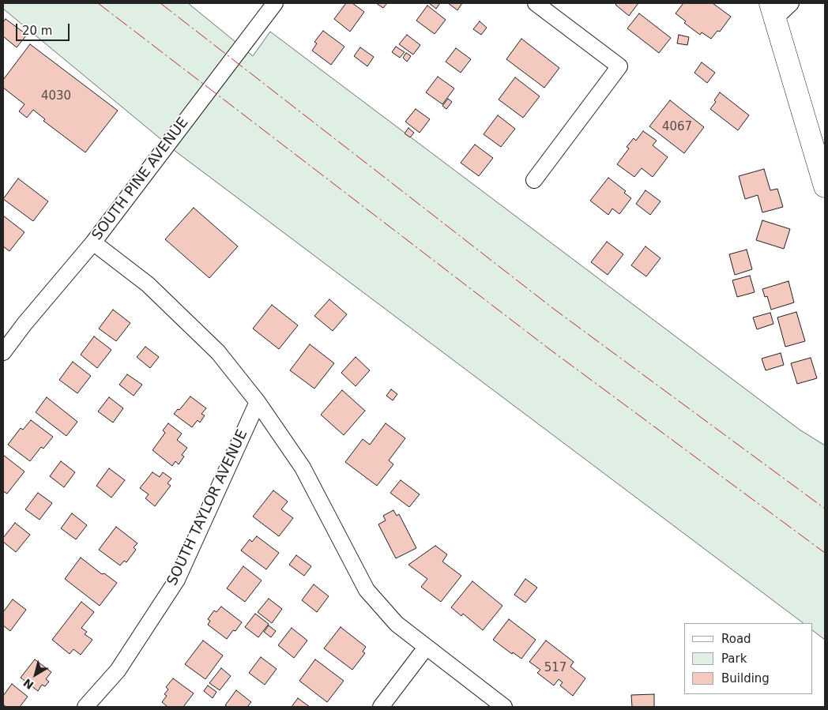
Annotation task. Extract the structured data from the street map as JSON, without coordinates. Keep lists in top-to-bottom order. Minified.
{"streets":{"street":["SOUTH PINE AVENUE","SOUTH TAYLOR AVENUE"]},"house_numbers":["4030","4067","517"],"legend":["Road","Park","Building"],"scale_bar":"20 m","north":"bottom left"}
